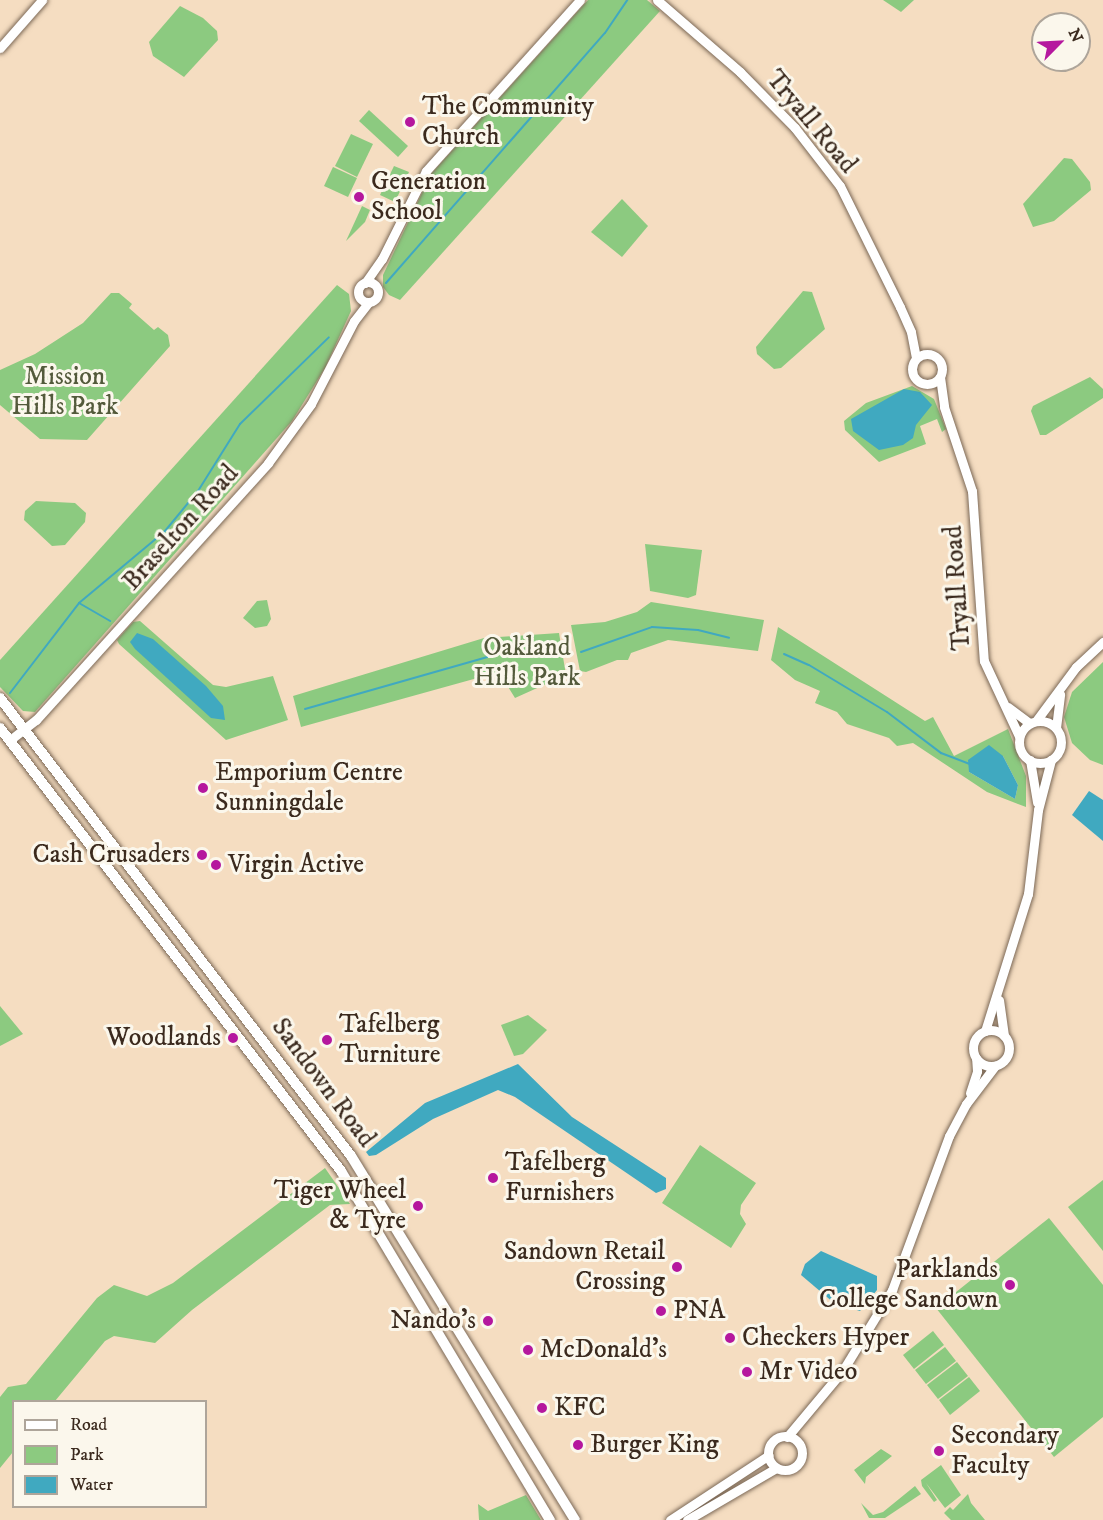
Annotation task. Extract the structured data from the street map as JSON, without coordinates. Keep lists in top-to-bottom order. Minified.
{"streets":{"main road":["Sandown Road"],"street":["Tryall Road","Braselton Road"]},"crossings":[["Braselton Road","Sandown Road"]],"parks":["Mission Hills Park","Oakland Hills Park"],"places":["The Community Church","Generation School","Emporium Centre Sunningdale","Cash Crusaders","Virgin Active","Woodlands","Tafelberg Turniture","Tafelberg Furnishers","Tiger Wheel & Tyre","Sandown Retail Crossing","Parklands College Sandown","PNA","Nando's","Checkers Hyper","McDonald's","Mr Video","KFC","Burger King","Secondary Faculty"],"legend":["Road","Park","Water"],"north":"top right"}
